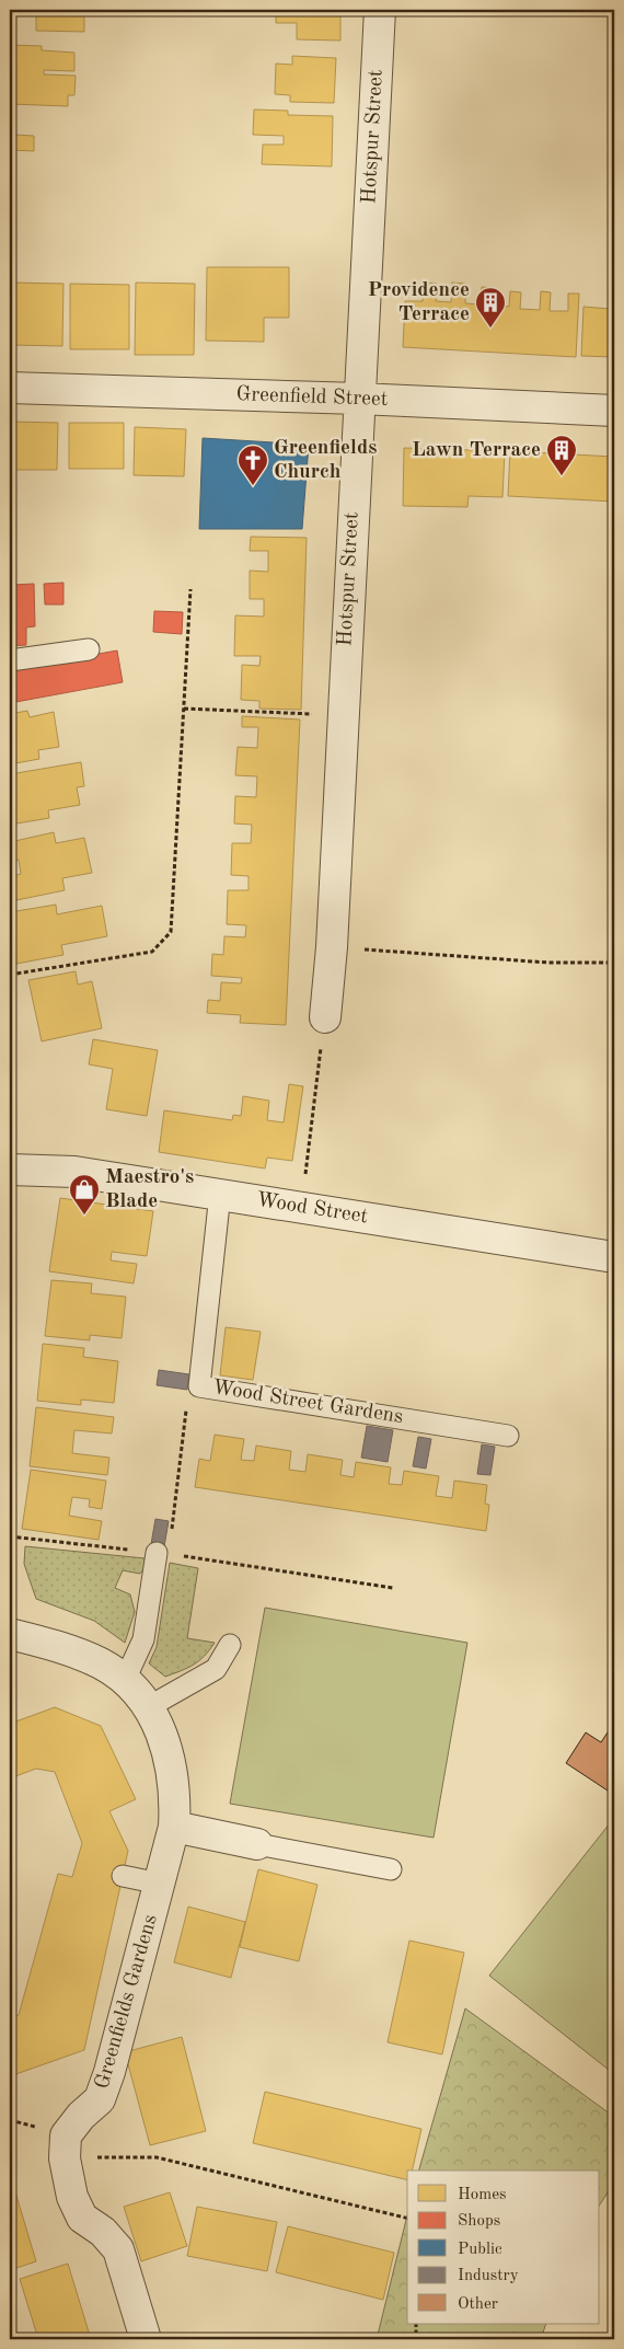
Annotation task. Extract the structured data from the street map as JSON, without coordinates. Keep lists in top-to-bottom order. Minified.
{"streets":{"street":["Hotspur Street","Greenfield Street","Wood Street","Greenfields Gardens"],"lane":["Wood Street Gardens"]},"crossings":[["Hotspur Street","Greenfield Street"],["Wood Street","Wood Street Gardens"]],"places":{"building":["Providence Terrace","Lawn Terrace"],"church":["Greenfields Church"],"shop":["Maestro's Blade"]},"legend":["Homes","Shops","Public","Industry","Other"]}
